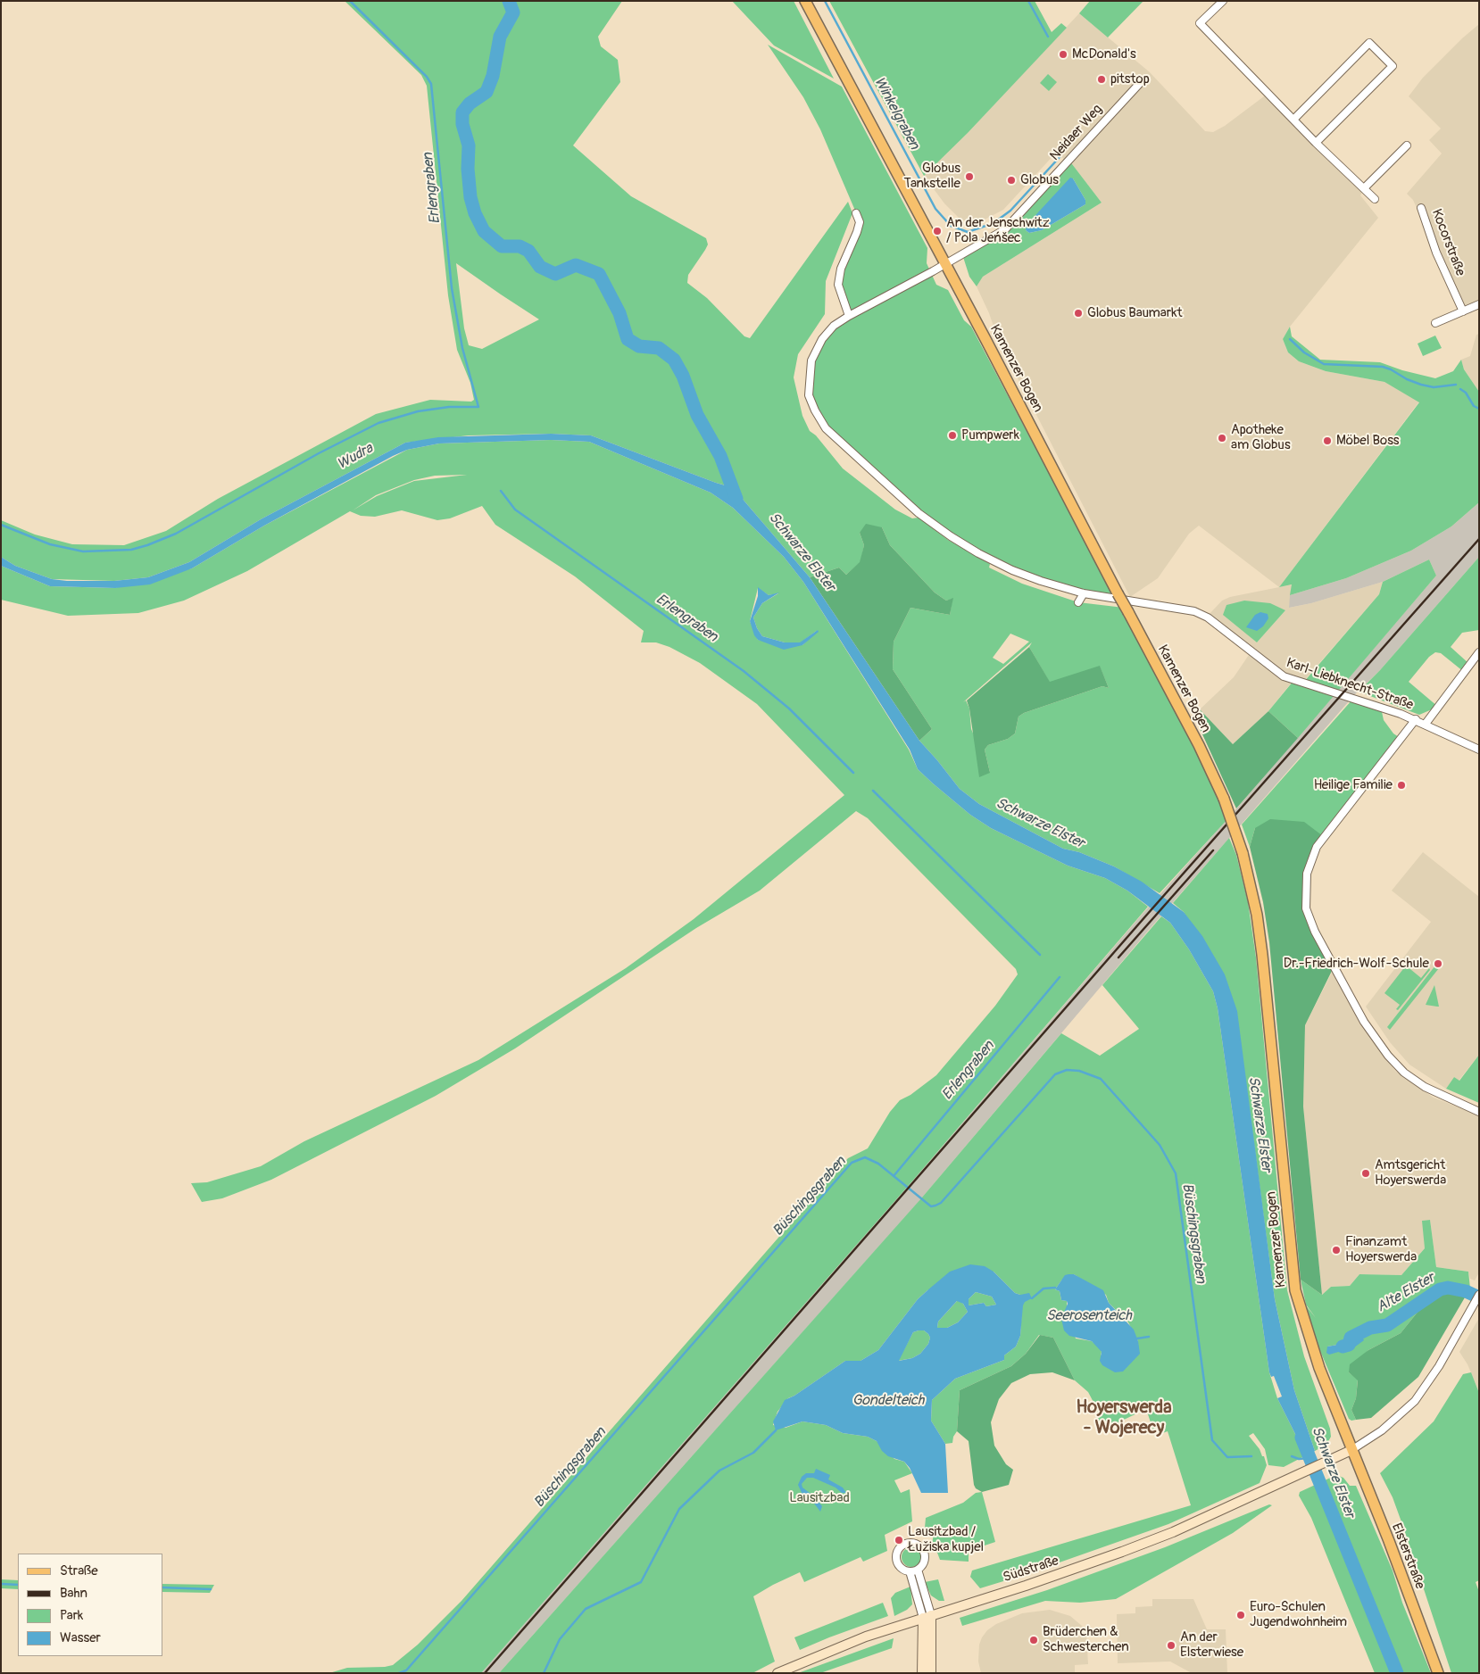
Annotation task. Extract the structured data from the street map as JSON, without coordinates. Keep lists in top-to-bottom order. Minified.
{"streets":{"main road":["Kamenzer Bogen","Elsterstraße","Südstraße"],"street":["Neidaer Weg","Kocorstraße","Karl-Liebknecht-Straße"]},"crossings":[["Neidaer Weg","Kamenzer Bogen"],["Kamenzer Bogen","Elsterstraße"],["Kamenzer Bogen","Südstraße"],["Elsterstraße","Südstraße"]],"districts":["Hoyerswerda - Wojerecy"],"water":["Winkelgraben","Erlengraben","Wudra","Schwarze Elster","Büschingsgraben","Alte Elster","Seerosenteich","Gondelteich"],"parks":["Lausitzbad"],"places":["McDonald's","pitstop","Globus Tankstelle","Globus","An der Jenschwitz / Pola Jeńšec","Globus Baumarkt","Pumpwerk","Apotheke am Globus","Möbel Boss","Heilige Familie","Dr.-Friedrich-Wolf-Schule","Amtsgericht Hoyerswerda","Finanzamt Hoyerswerda","Lausitzbad / Łužiska kupjel","Euro-Schulen Jugendwohnheim","Brüderchen & Schwesterchen","An der Elsterwiese"],"legend":["Straße","Bahn","Park","Wasser"]}
